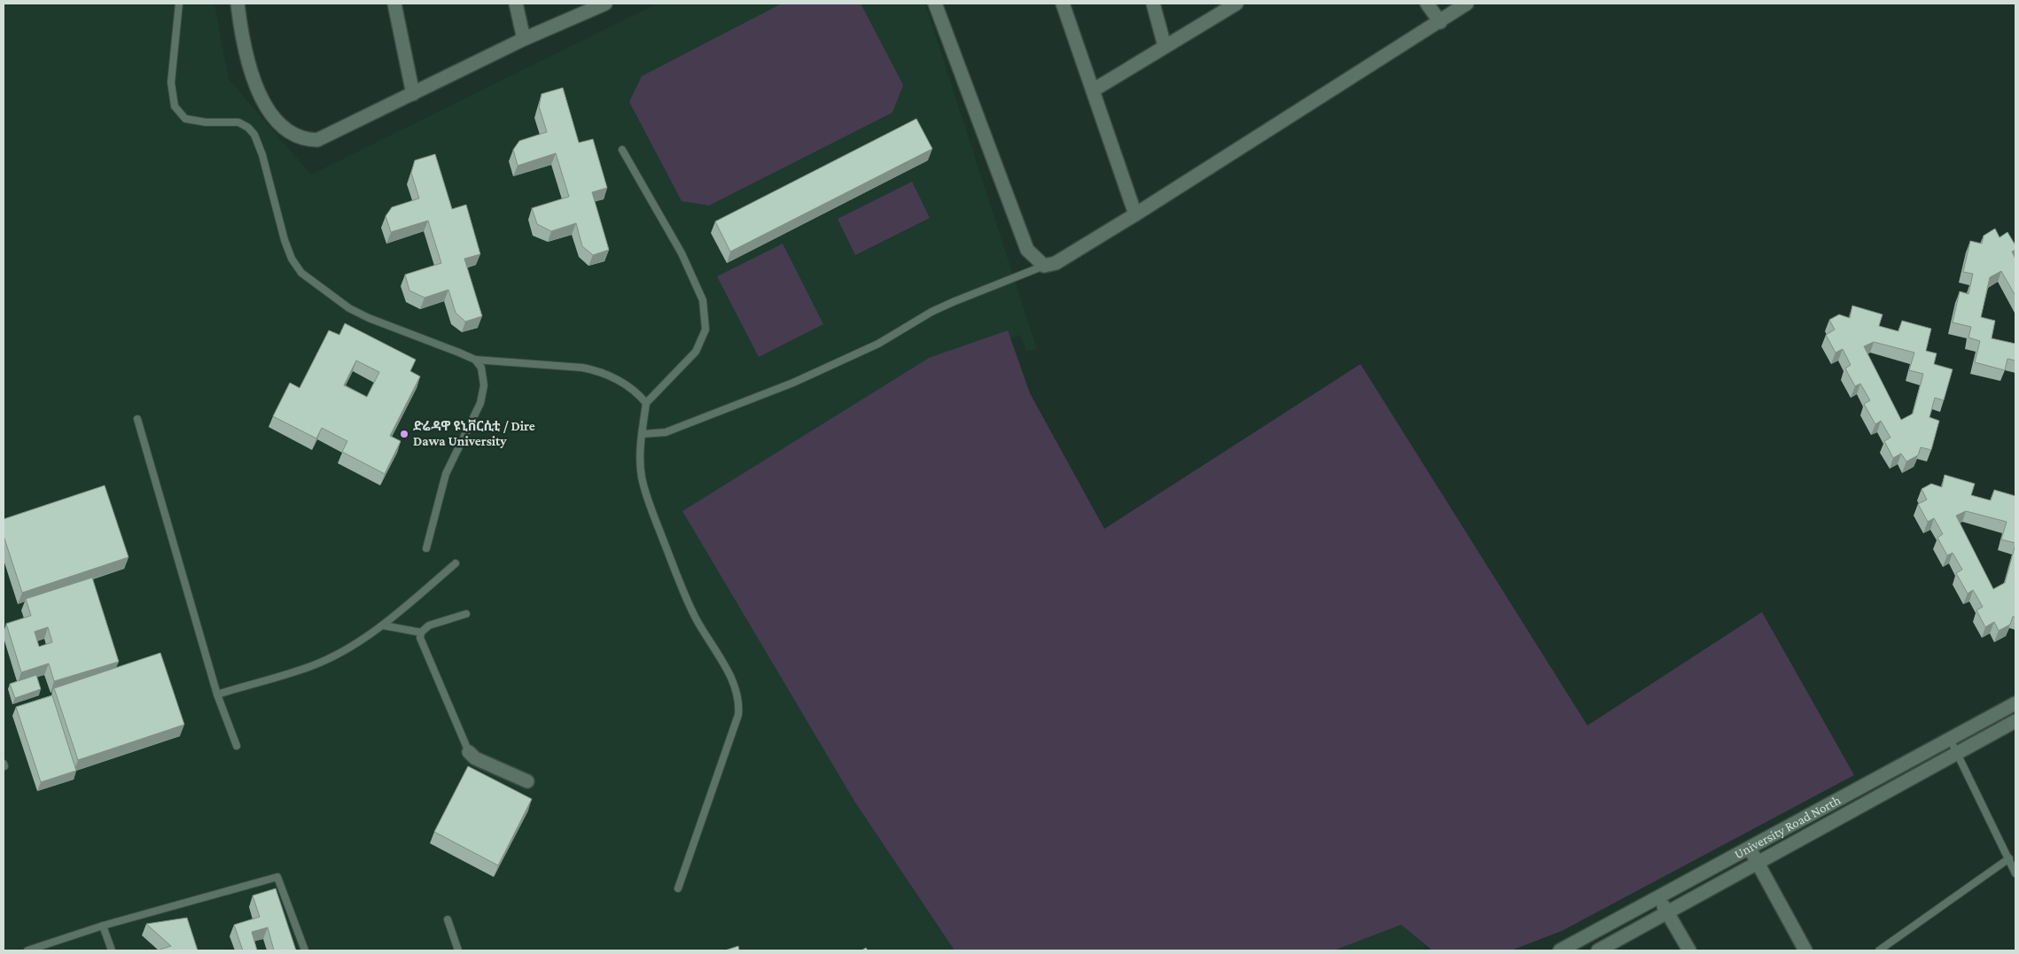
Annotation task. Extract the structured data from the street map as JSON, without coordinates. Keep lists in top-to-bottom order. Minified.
{"streets":{"street":["University Road North"]},"places":["ድሬዳዋ ዩኒቨርሲቲ / Dire Dawa University"]}
